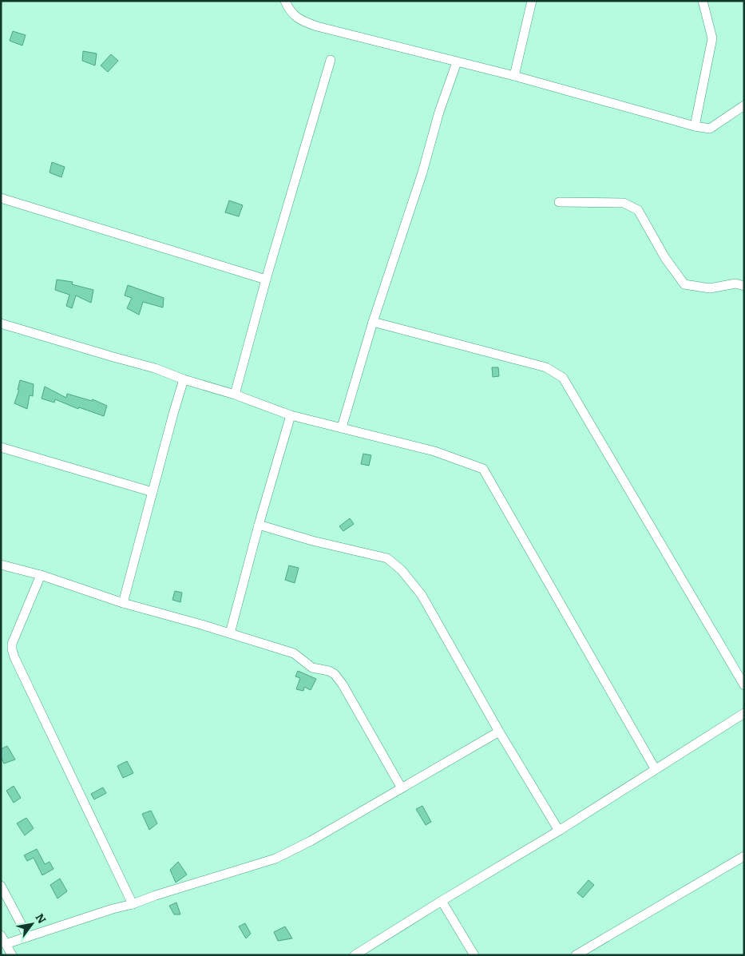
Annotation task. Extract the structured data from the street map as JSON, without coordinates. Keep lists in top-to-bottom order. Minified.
{"north":"top right"}
